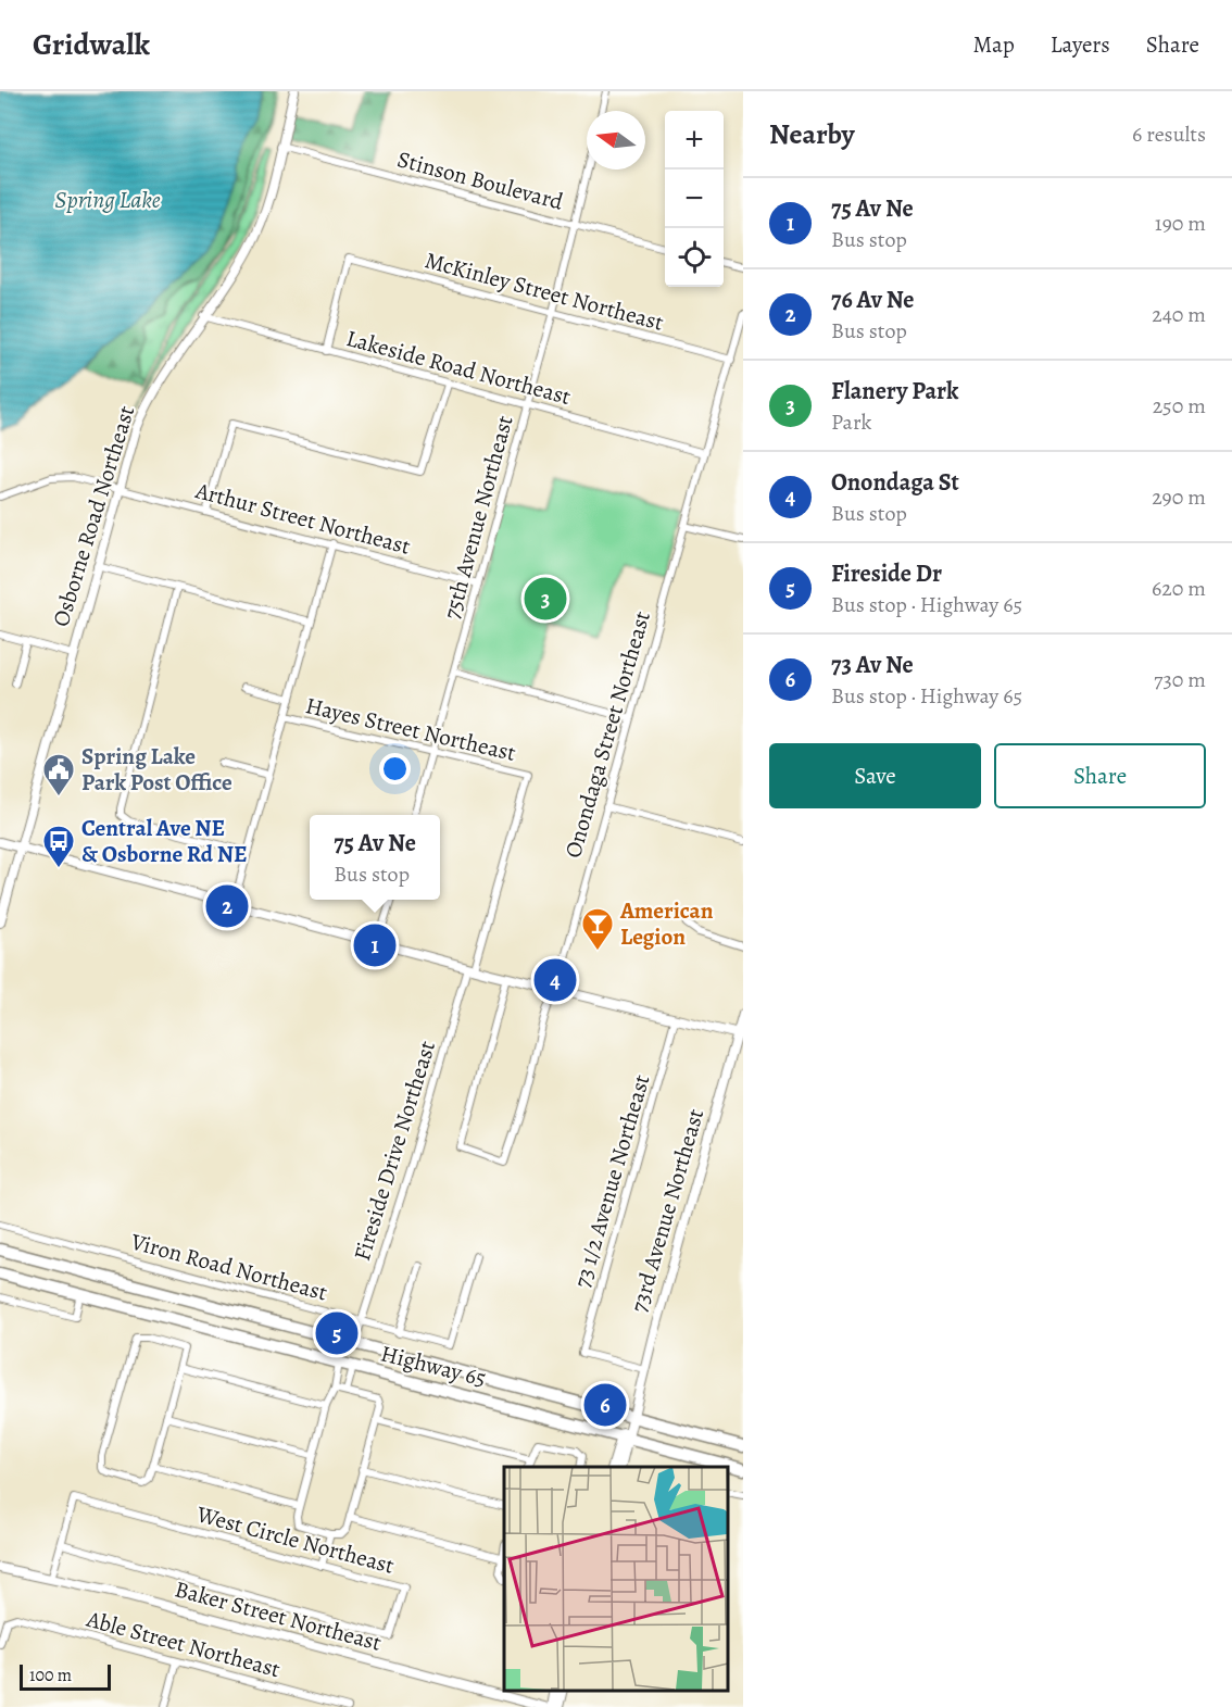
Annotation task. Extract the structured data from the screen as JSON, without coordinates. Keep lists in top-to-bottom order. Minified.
{"streets":{"highway":["Highway 65"],"street":["Stinson Boulevard","McKinley Street Northeast","Lakeside Road Northeast","Osborne Road Northeast","75th Avenue Northeast","Arthur Street Northeast","Hayes Street Northeast","Onondaga Street Northeast","Fireside Drive Northeast","73 1/2 Avenue Northeast","73rd Avenue Northeast","Viron Road Northeast","West Circle Northeast","Baker Street Northeast","Able Street Northeast"]},"crossings":[["Stinson Boulevard","Osborne Road Northeast"],["Stinson Boulevard","75th Avenue Northeast"],["McKinley Street Northeast","Lakeside Road Northeast"],["McKinley Street Northeast","75th Avenue Northeast"],["McKinley Street Northeast","Onondaga Street Northeast"],["Lakeside Road Northeast","Osborne Road Northeast"],["Lakeside Road Northeast","75th Avenue Northeast"],["Lakeside Road Northeast","Onondaga Street Northeast"],["Osborne Road Northeast","Arthur Street Northeast"],["75th Avenue Northeast","Arthur Street Northeast"],["75th Avenue Northeast","Hayes Street Northeast"],["Hayes Street Northeast","Fireside Drive Northeast"],["Fireside Drive Northeast","Viron Road Northeast"],["Fireside Drive Northeast","Highway 65"],["73 1/2 Avenue Northeast","73rd Avenue Northeast"],["73rd Avenue Northeast","Highway 65"],["West Circle Northeast","Baker Street Northeast"]],"water":["Spring Lake"],"places":{"public building":["Spring Lake Park Post Office"],"bus stop":["Central Ave NE & Osborne Rd NE"],"bar":["American Legion"]},"scale_bar":"100 m","north":"left","page":{"header":"Gridwalk","nav":["Map","Layers","Share"],"heading":["Nearby","6 results"],"map_buttons":["+","−"],"list":[{"mark":"1","name":"75 Av Ne","note":"Bus stop","value":"190 m"},{"mark":"2","name":"76 Av Ne","note":"Bus stop","value":"240 m"},{"mark":"3","name":"Flanery Park","note":"Park","value":"250 m"},{"mark":"4","name":"Onondaga St","note":"Bus stop","value":"290 m"},{"mark":"5","name":"Fireside Dr","note":"Bus stop · Highway 65","value":"620 m"},{"mark":"6","name":"73 Av Ne","note":"Bus stop · Highway 65","value":"730 m"}],"pins":["3","2","1","4","5","6"],"buttons":["Save","Share"],"popup":["75 Av Ne","Bus stop"],"scale":"100 m"}}
